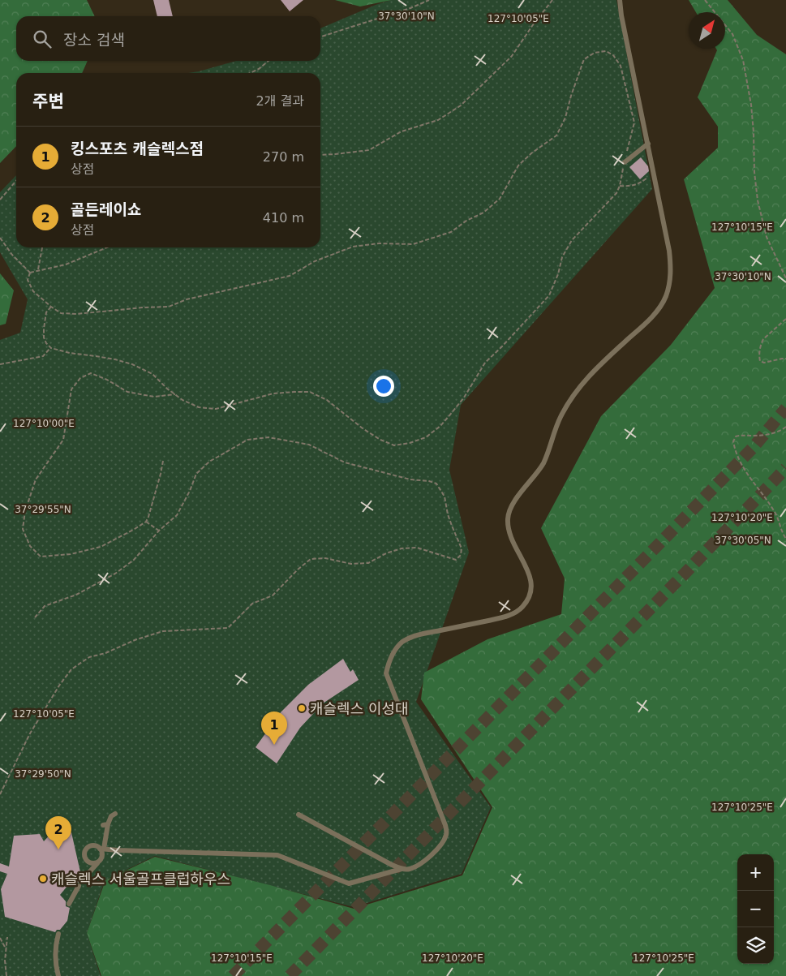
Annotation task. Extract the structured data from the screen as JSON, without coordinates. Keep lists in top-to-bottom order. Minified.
{"places":["캐슬렉스 이성대","캐슬렉스 서울골프클럽하우스"],"north":"top right","page":{"search":"장소 검색","heading":["주변","2개 결과"],"list":[{"mark":"1","name":"킹스포츠 캐슬렉스점","note":"상점","value":"270 m"},{"mark":"2","name":"골든레이쇼","note":"상점","value":"410 m"}],"pins":["1","2"],"map_buttons":["+","−"]},"coordinates":["37°30'10\"N","127°10'05\"E","127°10'15\"E","127°10'00\"E","37°29'55\"N","127°10'20\"E","37°30'05\"N","37°29'50\"N","127°10'25\"E"]}
